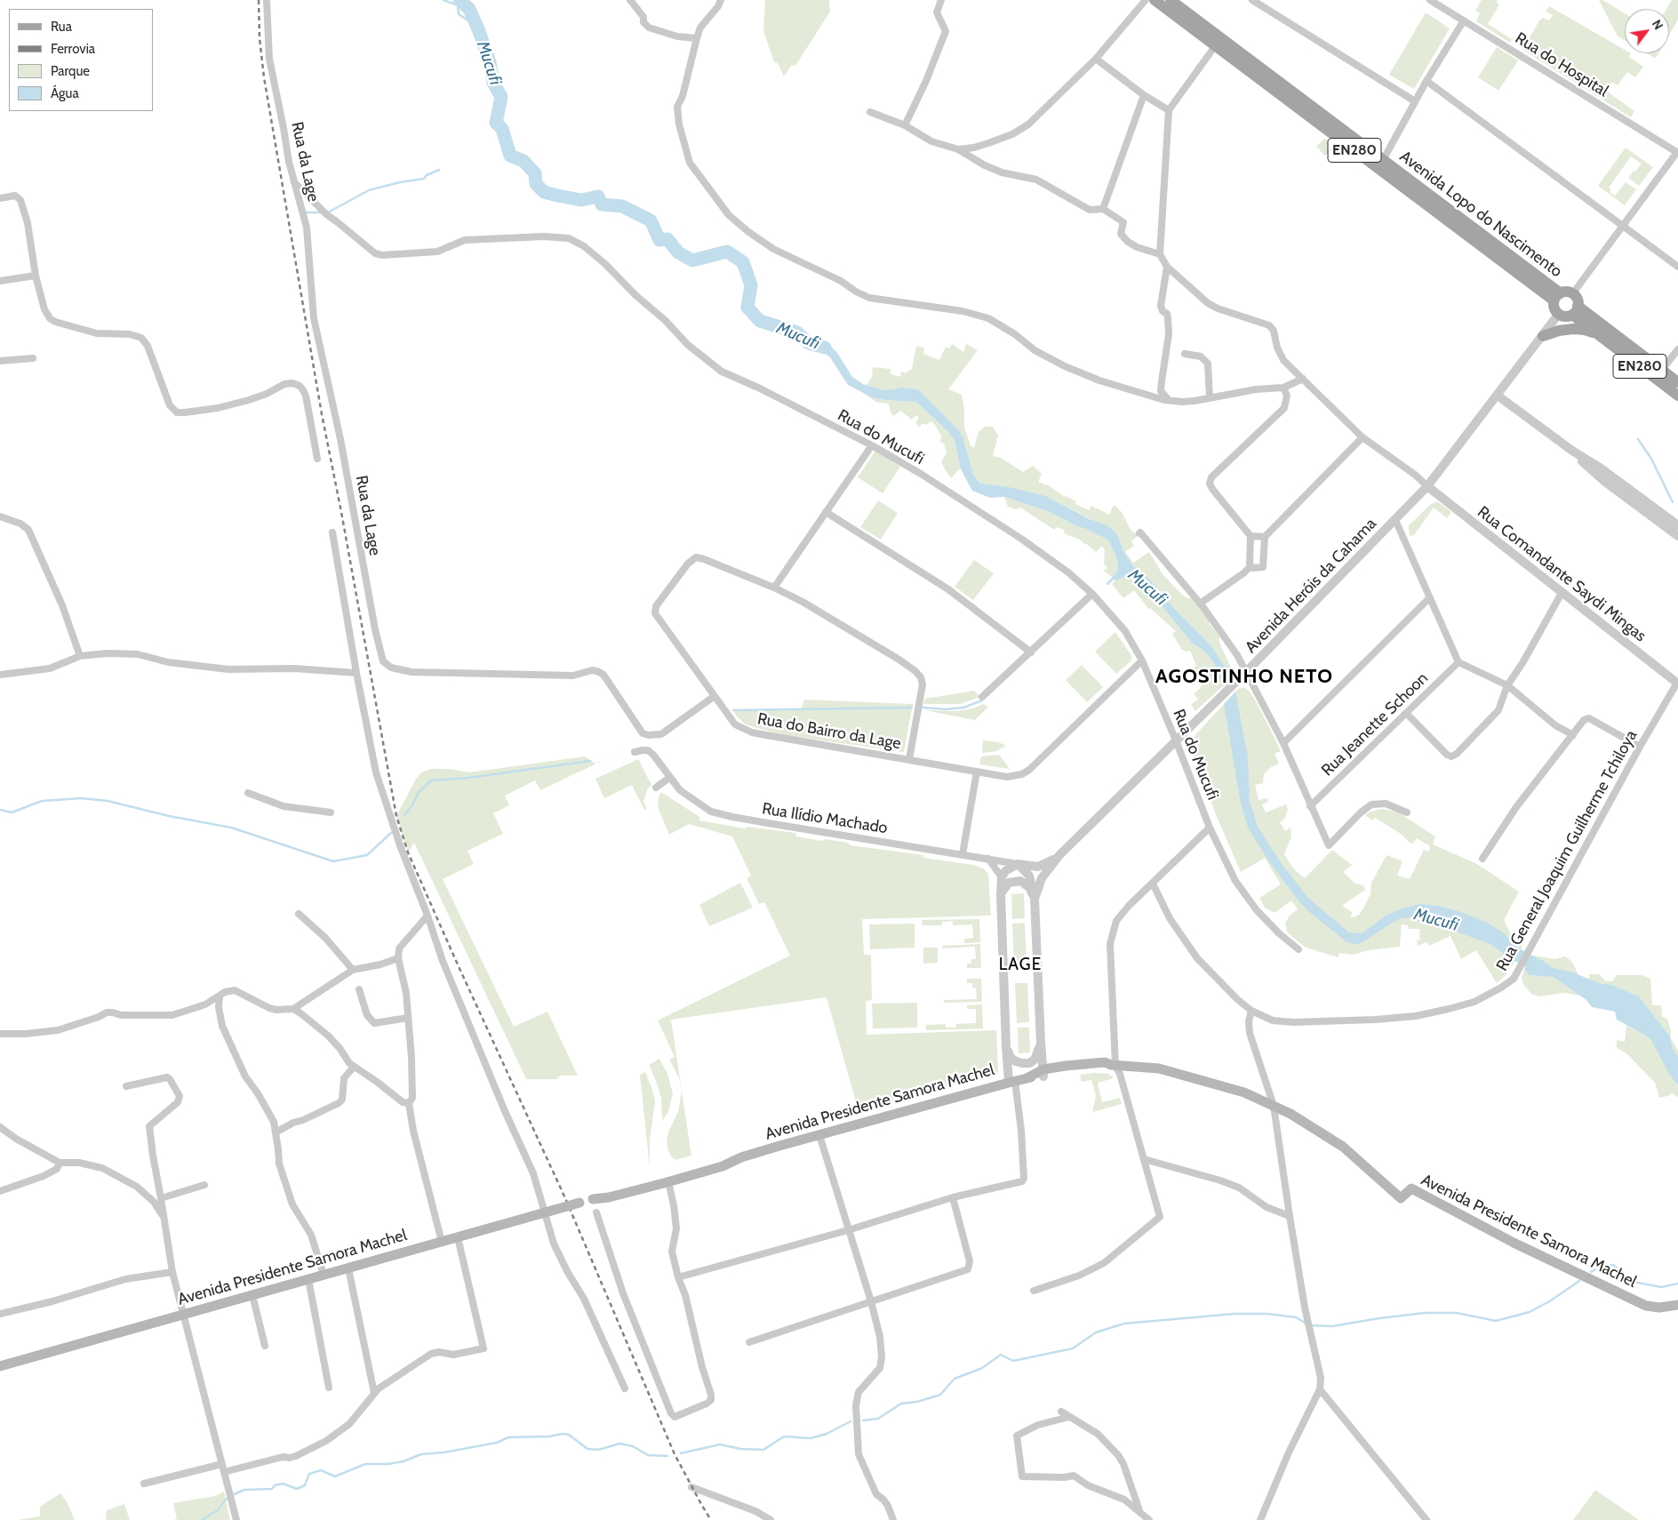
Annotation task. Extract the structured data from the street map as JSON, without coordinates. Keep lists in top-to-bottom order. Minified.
{"streets":{"main road":["EN280","Avenida Lopo do Nascimento","Avenida Presidente Samora Machel"],"street":["Rua do Hospital","Rua da Lage","Rua do Mucufi","Rua Comandante Saydi Mingas","Avenida Heróis da Cahama","Rua Jeanette Schoon","Rua do Bairro da Lage","Rua Ilídio Machado","Rua General Joaquim Guilherme Tchiloya"]},"crossings":[["EN280","Avenida Lopo do Nascimento"],["EN280","Avenida Heróis da Cahama"],["Rua da Lage","Rua do Mucufi"],["Rua da Lage","Rua do Bairro da Lage"],["Avenida Lopo do Nascimento","Avenida Heróis da Cahama"],["Rua do Mucufi","Avenida Heróis da Cahama"],["Rua do Mucufi","Rua do Bairro da Lage"],["Rua Comandante Saydi Mingas","Avenida Heróis da Cahama"],["Rua Comandante Saydi Mingas","Rua General Joaquim Guilherme Tchiloya"],["Avenida Heróis da Cahama","Rua Ilídio Machado"]],"districts":["AGOSTINHO NETO","LAGE"],"water":["Mucufi"],"legend":["Rua","Ferrovia","Parque","Água"],"north":"top right"}
